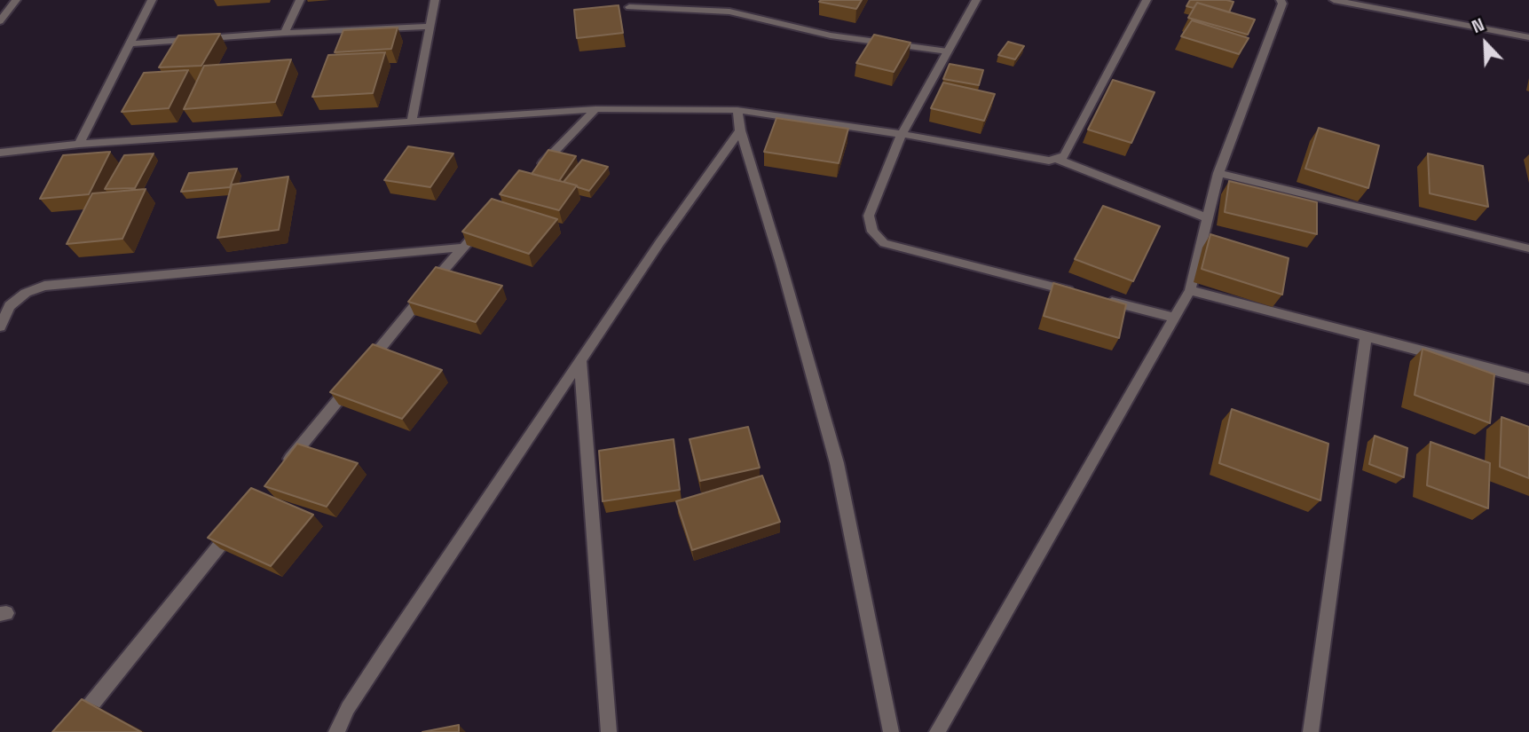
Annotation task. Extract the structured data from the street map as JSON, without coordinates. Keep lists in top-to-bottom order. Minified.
{"north":"top left"}
